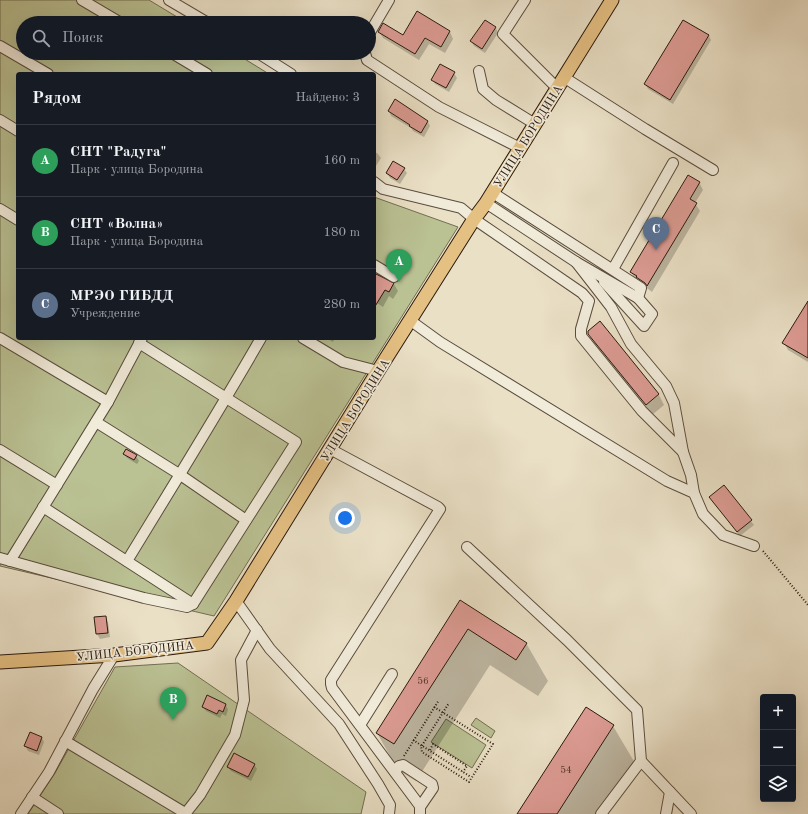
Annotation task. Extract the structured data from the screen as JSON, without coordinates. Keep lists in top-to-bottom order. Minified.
{"streets":{"main road":["УЛИЦА БОРОДИНА"]},"house_numbers":["56","54"],"page":{"search":"Поиск","heading":["Рядом","Найдено: 3"],"list":[{"mark":"A","name":"СНТ \"Радуга\"","note":"Парк · улица Бородина","value":"160 m"},{"mark":"B","name":"СНТ «Волна»","note":"Парк · улица Бородина","value":"180 m"},{"mark":"C","name":"МРЭО ГИБДД","note":"Учреждение","value":"280 m"}],"pins":["C","A","B"],"map_buttons":["+","−"]}}
